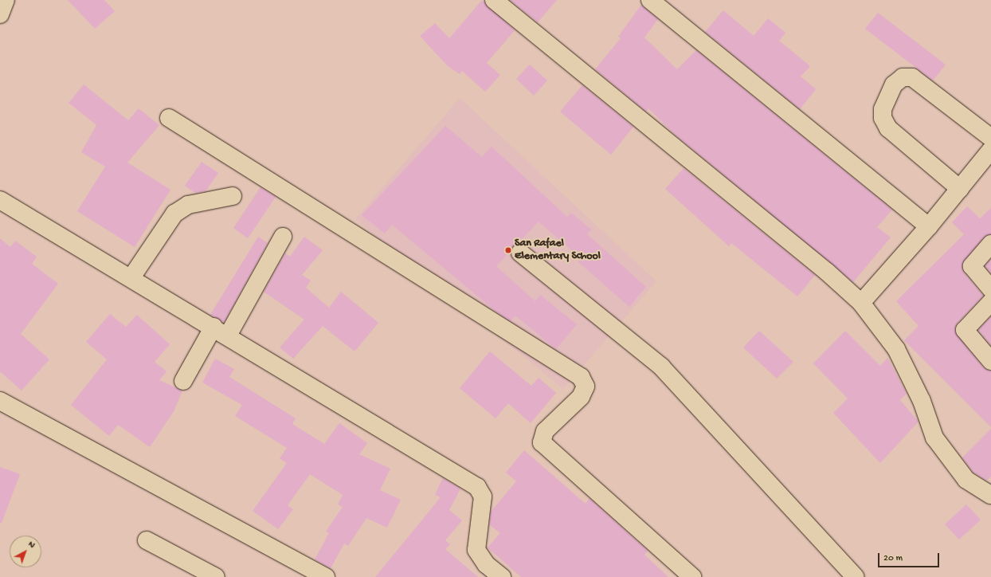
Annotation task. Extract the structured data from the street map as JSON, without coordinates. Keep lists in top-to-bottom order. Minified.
{"places":["San Rafael Elementary School"],"scale_bar":"20 m","north":"top right"}
